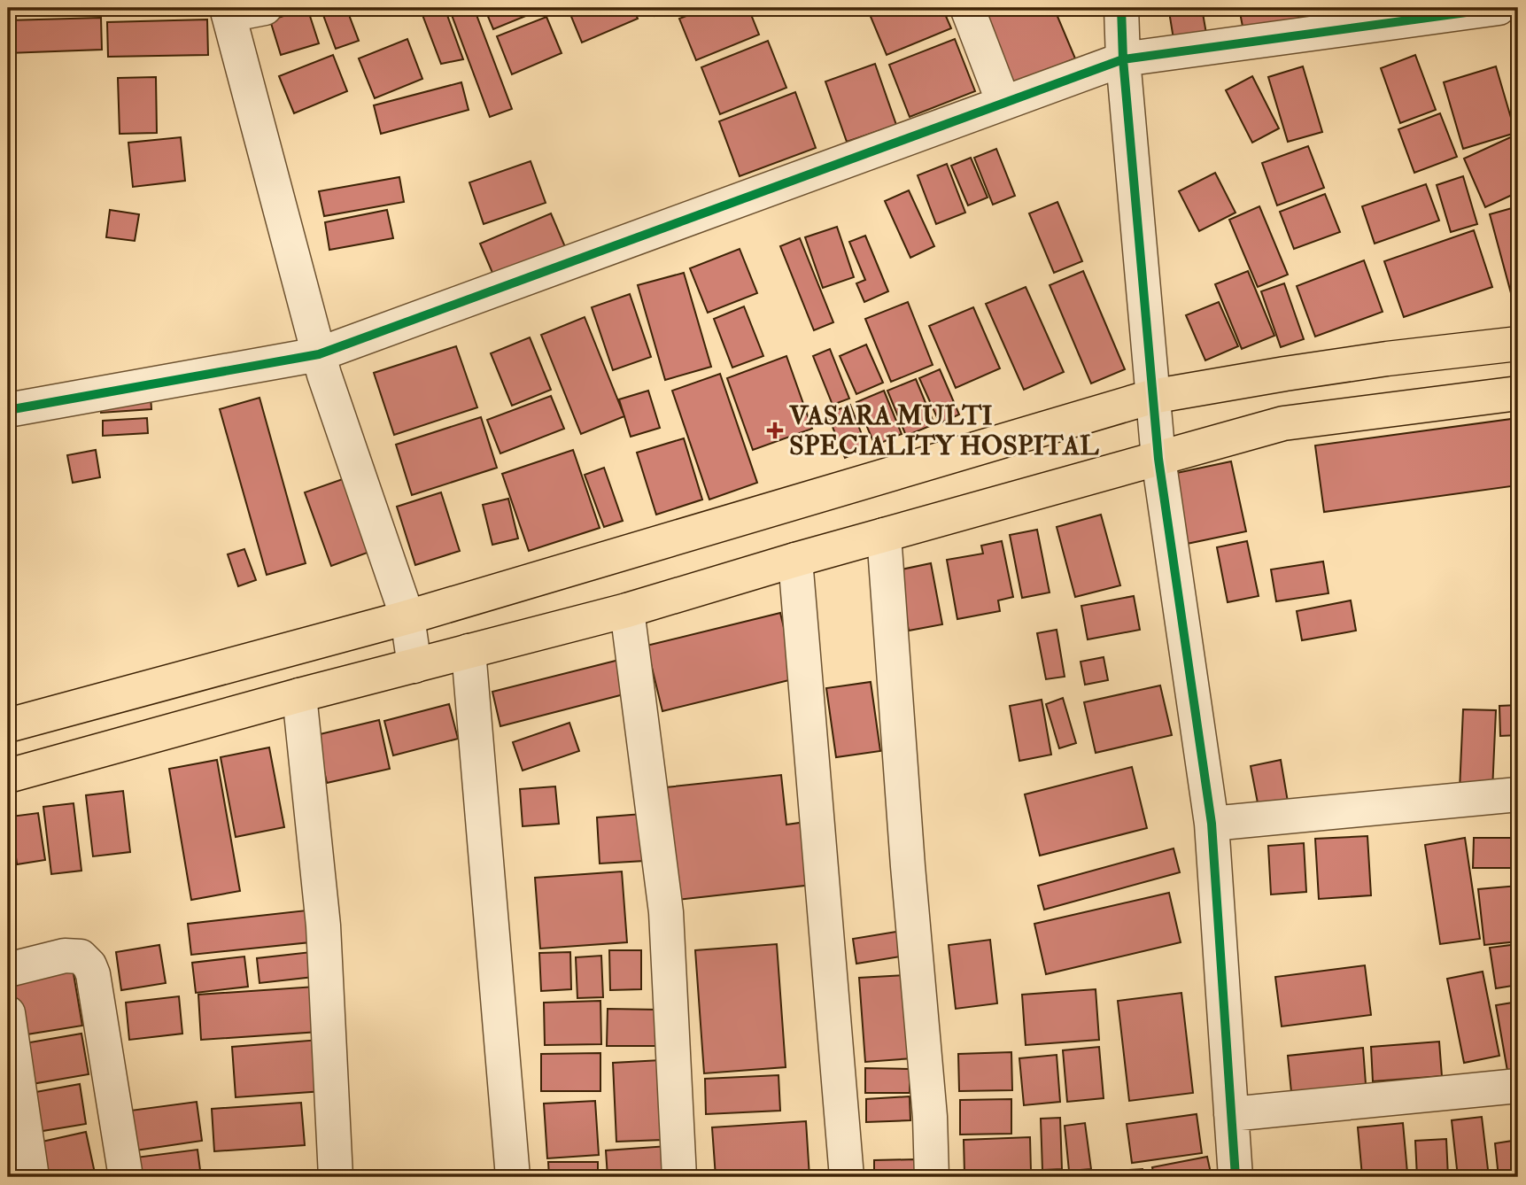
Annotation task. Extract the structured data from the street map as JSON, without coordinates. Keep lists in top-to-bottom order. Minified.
{"places":{"health":["VASARA MULTI SPECIALITY HOSPITAL"]}}
